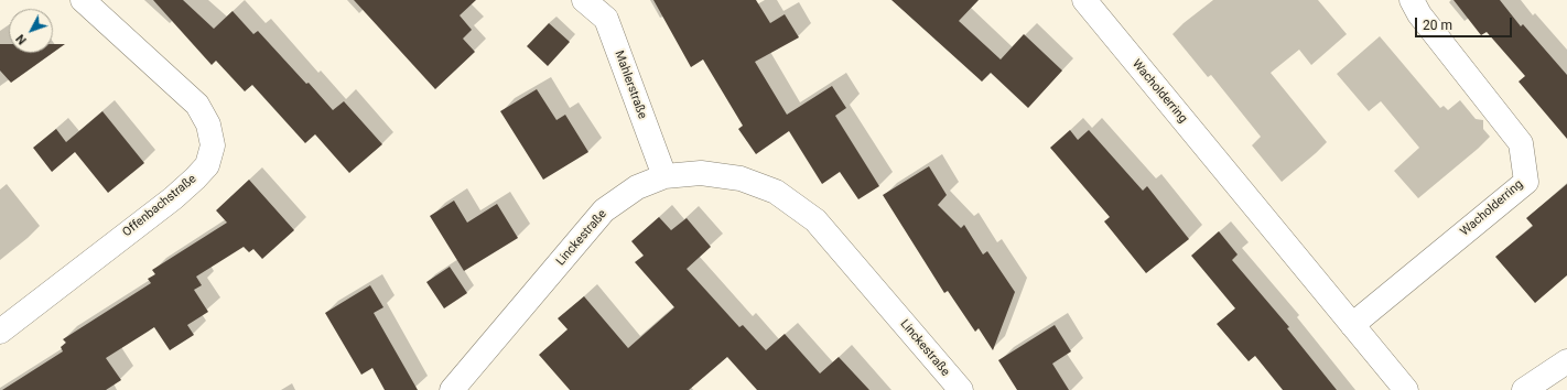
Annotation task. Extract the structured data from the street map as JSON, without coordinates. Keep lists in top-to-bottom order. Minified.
{"streets":{"street":["Mahlerstraße","Wacholderring","Offenbachstraße","Linckestraße"]},"crossings":[["Mahlerstraße","Linckestraße"]],"scale_bar":"20 m","north":"bottom left"}
